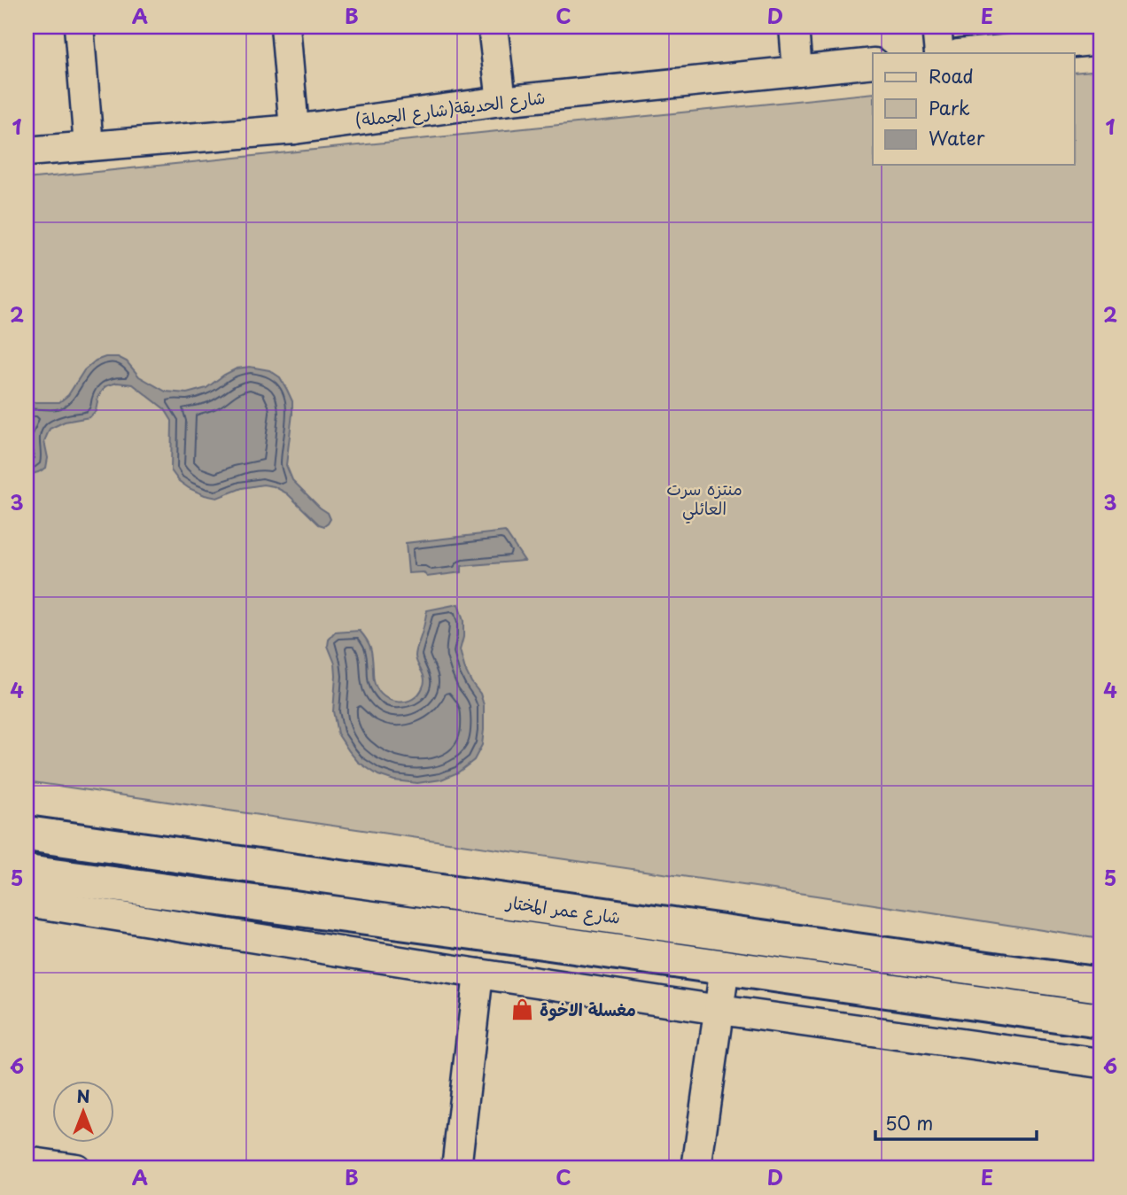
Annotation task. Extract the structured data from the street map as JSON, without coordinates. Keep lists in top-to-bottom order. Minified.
{"streets":{"main road":["شارع عمر المختار"],"street":["شارع الحديقة(شارع الجملة)"]},"parks":["منتزه سرت العائلي"],"places":{"shop":["مغسلة الاخوة"]},"legend":["Road","Park","Water"],"scale_bar":"50 m","north":"top","grid":{"columns":["A","B","C","D","E"],"rows":["1","2","3","4","5","6"]}}
